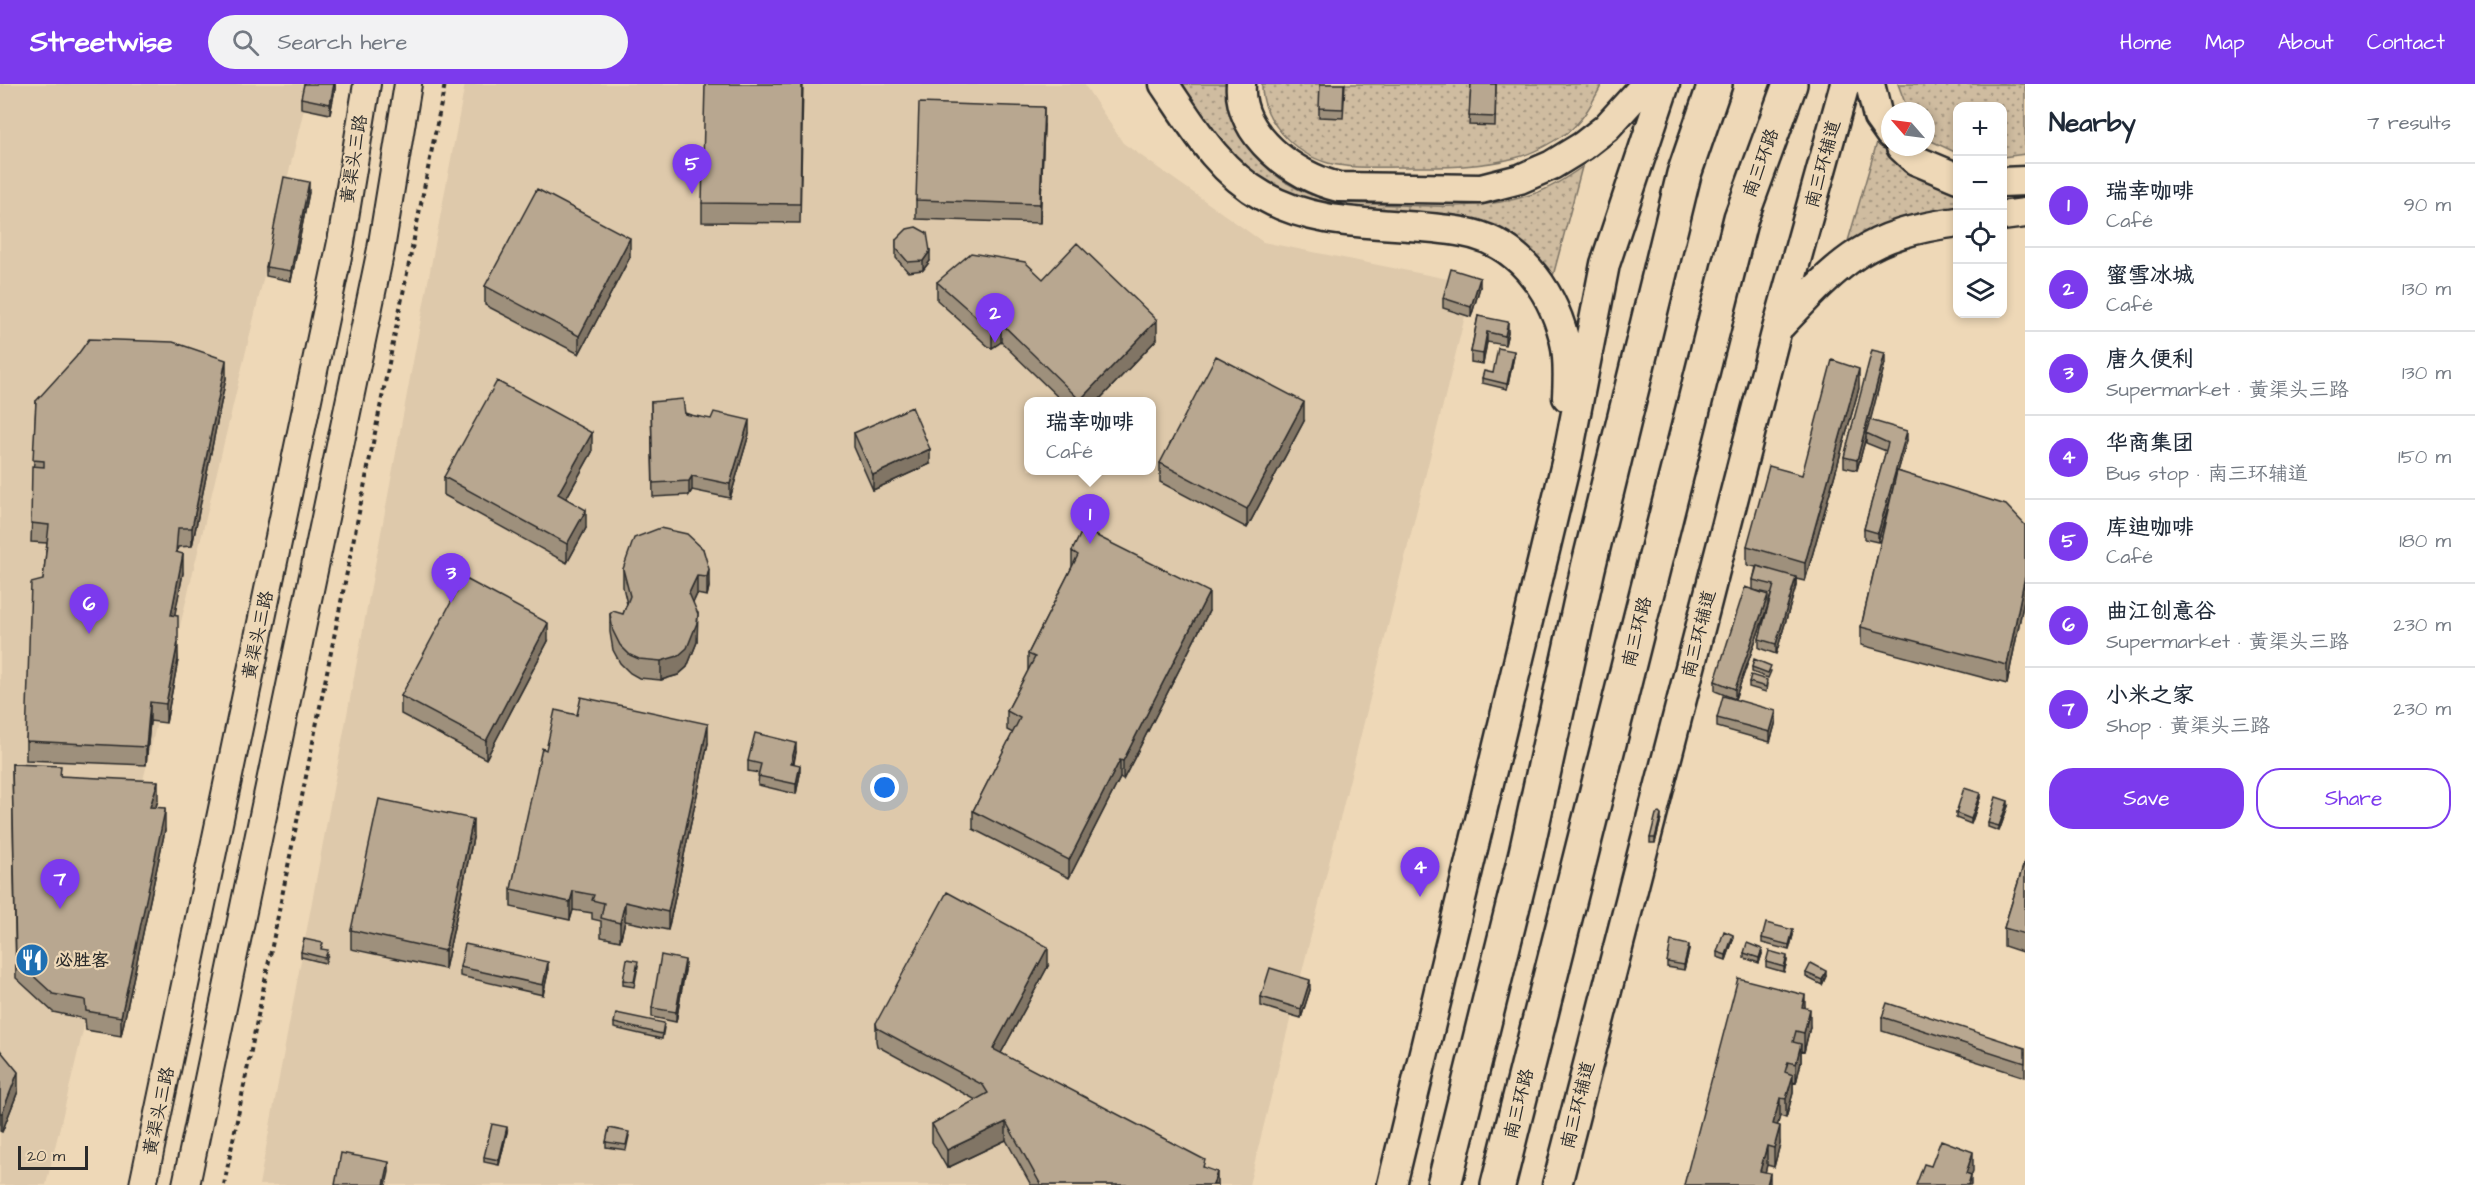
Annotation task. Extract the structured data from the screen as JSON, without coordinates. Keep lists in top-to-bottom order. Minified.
{"streets":{"highway":["南三环路"],"main road":["南三环辅道"],"street":["黄渠头三路"]},"places":{"restaurant":["必胜客"]},"scale_bar":"20 m","north":"top left","page":{"header":"Streetwise","search":"Search here","nav":["Home","Map","About","Contact"],"heading":["Nearby","7 results"],"map_buttons":["+","−"],"pins":["5","2","1","3","6","4","7"],"list":[{"mark":"1","name":"瑞幸咖啡","note":"Café","value":"90 m"},{"mark":"2","name":"蜜雪冰城","note":"Café","value":"130 m"},{"mark":"3","name":"唐久便利","note":"Supermarket · 黄渠头三路","value":"130 m"},{"mark":"4","name":"华商集团","note":"Bus stop · 南三环辅道","value":"150 m"},{"mark":"5","name":"库迪咖啡","note":"Café","value":"180 m"},{"mark":"6","name":"曲江创意谷","note":"Supermarket · 黄渠头三路","value":"230 m"},{"mark":"7","name":"小米之家","note":"Shop · 黄渠头三路","value":"230 m"}],"popup":["瑞幸咖啡","Café"],"buttons":["Save","Share"],"scale":"20 m"}}
